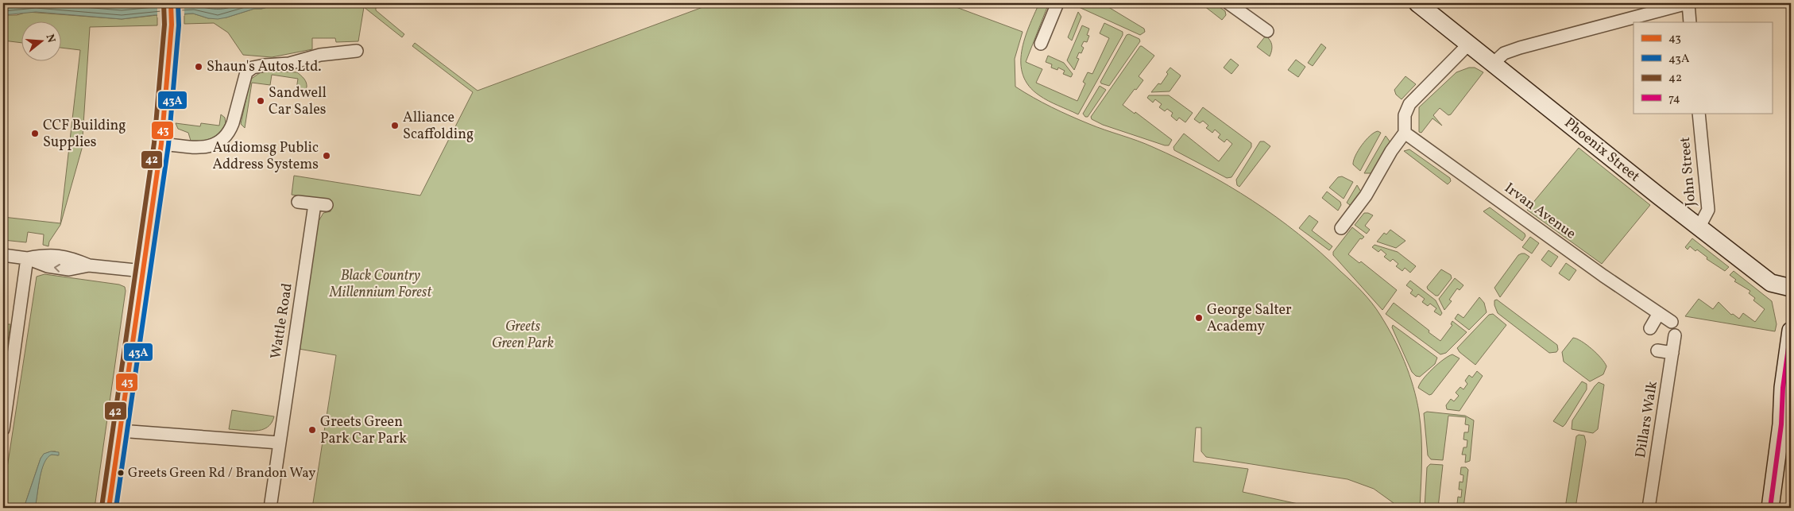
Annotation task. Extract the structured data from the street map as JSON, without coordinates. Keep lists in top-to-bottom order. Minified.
{"streets":{"street":["Phoenix Street","John Street","Irvan Avenue","Wattle Road","Dillars Walk"]},"crossings":[["Phoenix Street","John Street"]],"parks":["Black Country Millennium Forest","Greets Green Park"],"places":["Shaun's Autos Ltd.","Sandwell Car Sales","Alliance Scaffolding","CCF Building Supplies","Audiomsg Public Address Systems","George Salter Academy","Greets Green Park Car Park","Greets Green Rd / Brandon Way"],"lines":["transit line 43","transit line 43A","transit line 42","transit line 74"],"legend":["43","43A","42","74"],"north":"right"}
